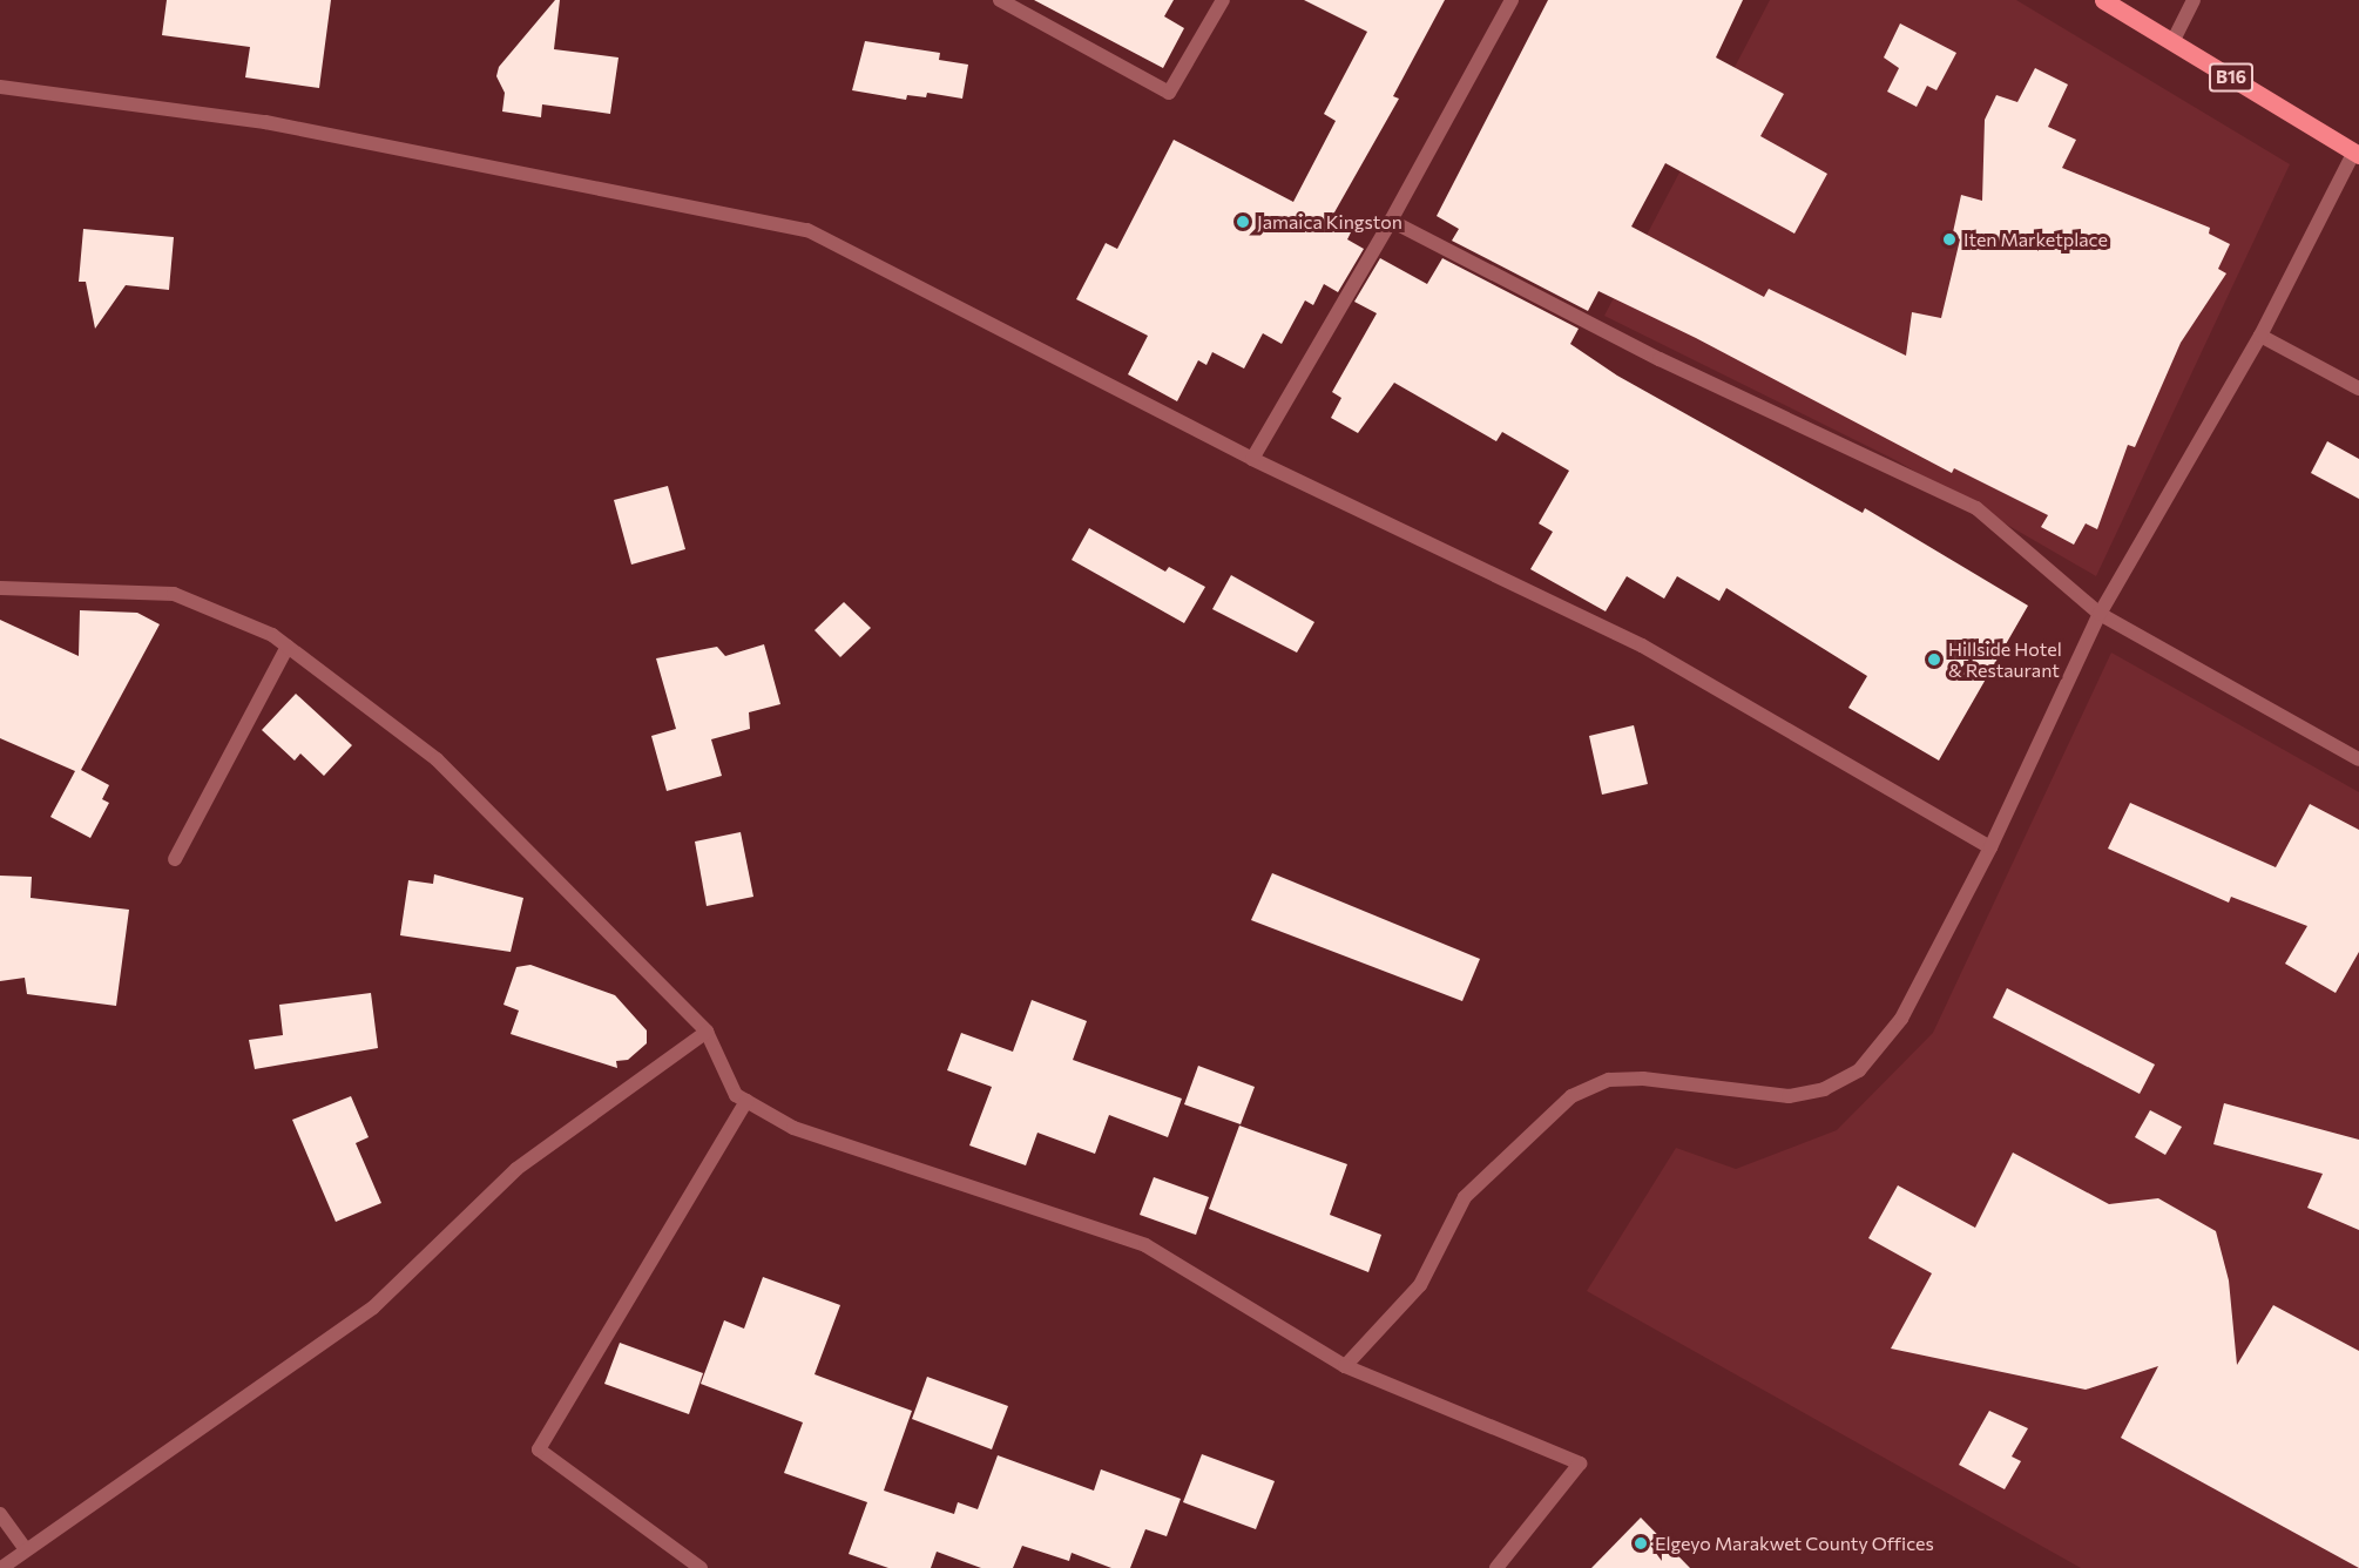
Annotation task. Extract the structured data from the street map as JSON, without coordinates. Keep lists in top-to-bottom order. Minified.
{"streets":{"main road":["B16"]},"places":["Jamaica Kingston","Iten Marketplace","Hillside Hotel & Restaurant","Elgeyo Marakwet County Offices"]}
